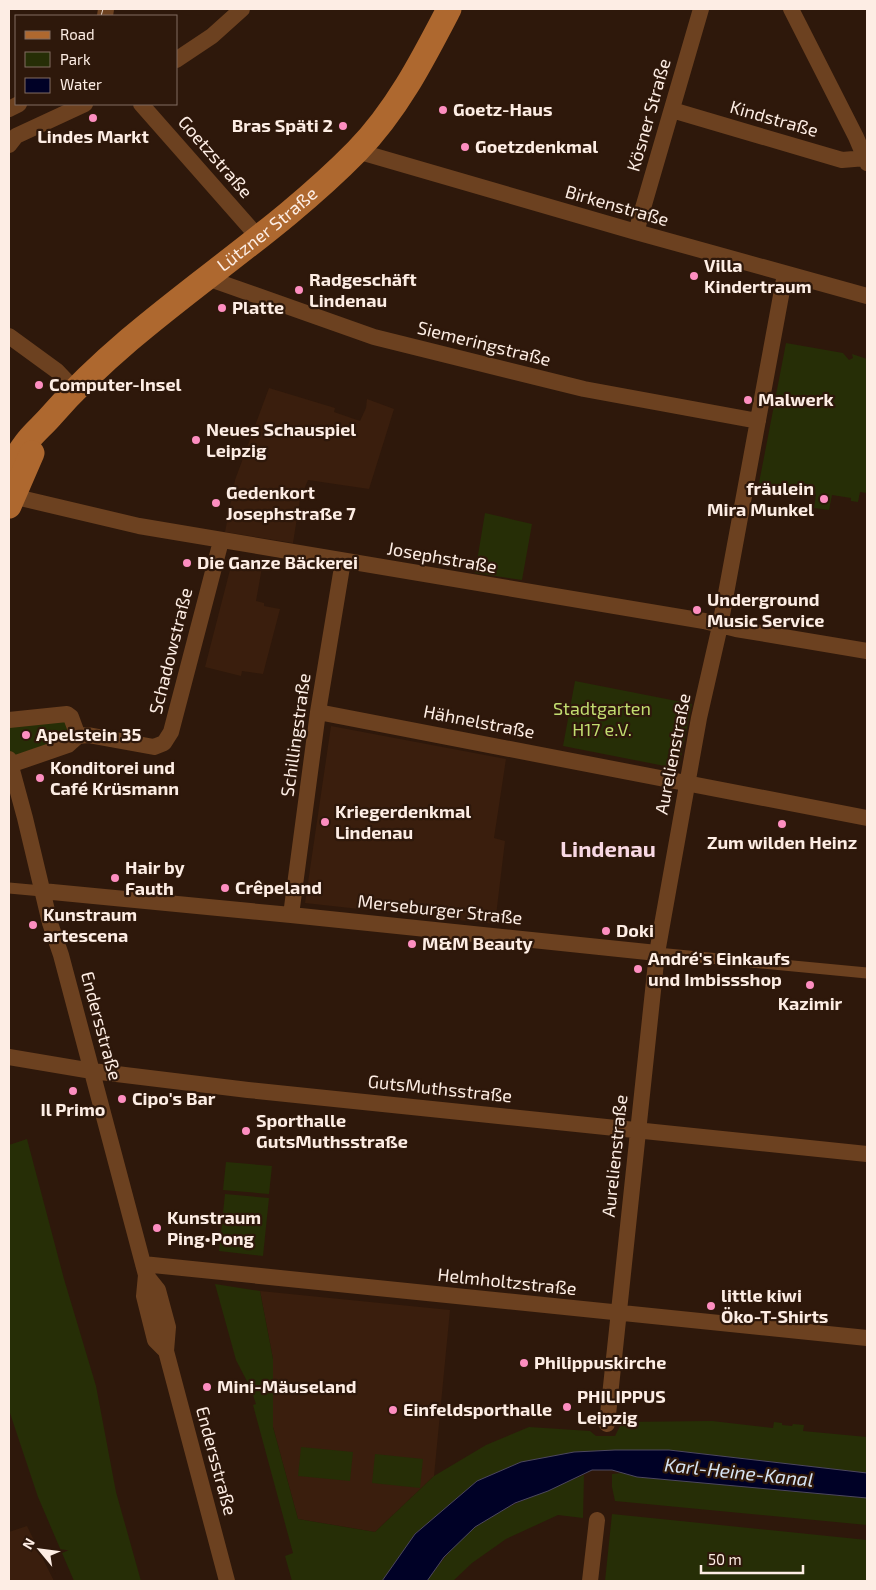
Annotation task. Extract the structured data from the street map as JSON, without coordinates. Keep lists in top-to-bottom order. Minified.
{"streets":{"main road":["Lützner Straße"],"street":["Kösner Straße","Kindstraße","Goetzstraße","Birkenstraße","Siemeringstraße","Josephstraße","Schadowstraße","Hähnelstraße","Schillingstraße","Aurelienstraße","Merseburger Straße","Endersstraße","GutsMuthsstraße","Helmholtzstraße"]},"crossings":[["Kösner Straße","Kindstraße"],["Kösner Straße","Birkenstraße"],["Goetzstraße","Lützner Straße"],["Birkenstraße","Lützner Straße"],["Birkenstraße","Aurelienstraße"],["Lützner Straße","Siemeringstraße"],["Lützner Straße","Josephstraße"],["Siemeringstraße","Aurelienstraße"],["Josephstraße","Schadowstraße"],["Josephstraße","Schillingstraße"],["Josephstraße","Aurelienstraße"],["Hähnelstraße","Schillingstraße"],["Hähnelstraße","Aurelienstraße"],["Schillingstraße","Merseburger Straße"],["Aurelienstraße","Merseburger Straße"],["Aurelienstraße","GutsMuthsstraße"],["Aurelienstraße","Helmholtzstraße"],["Merseburger Straße","Endersstraße"],["Endersstraße","GutsMuthsstraße"],["Endersstraße","Helmholtzstraße"]],"districts":["Lindenau"],"water":["Karl-Heine-Kanal"],"parks":["Stadtgarten H17 e.V."],"places":["Goetz-Haus","Lindes Markt","Bras Späti 2","Goetzdenkmal","Villa Kindertraum","Radgeschäft Lindenau","Platte","Computer-Insel","Malwerk","Neues Schauspiel Leipzig","fräulein Mira Munkel","Gedenkort Josephstraße 7","Die Ganze Bäckerei","Underground Music Service","Apelstein 35","Konditorei und Café Krüsmann","Kriegerdenkmal Lindenau","Zum wilden Heinz","Hair by Fauth","Crêpeland","Kunstraum artescena","Doki","M&M Beauty","André's Einkaufs und Imbissshop","Kazimir","Il Primo","Cipo's Bar","Sporthalle GutsMuthsstraße","Kunstraum Ping•Pong","little kiwi Öko-T-Shirts","Philippuskirche","Mini-Mäuseland","PHILIPPUS Leipzig","Einfeldsporthalle"],"legend":["Road","Park","Water"],"scale_bar":"50 m","north":"top left"}
